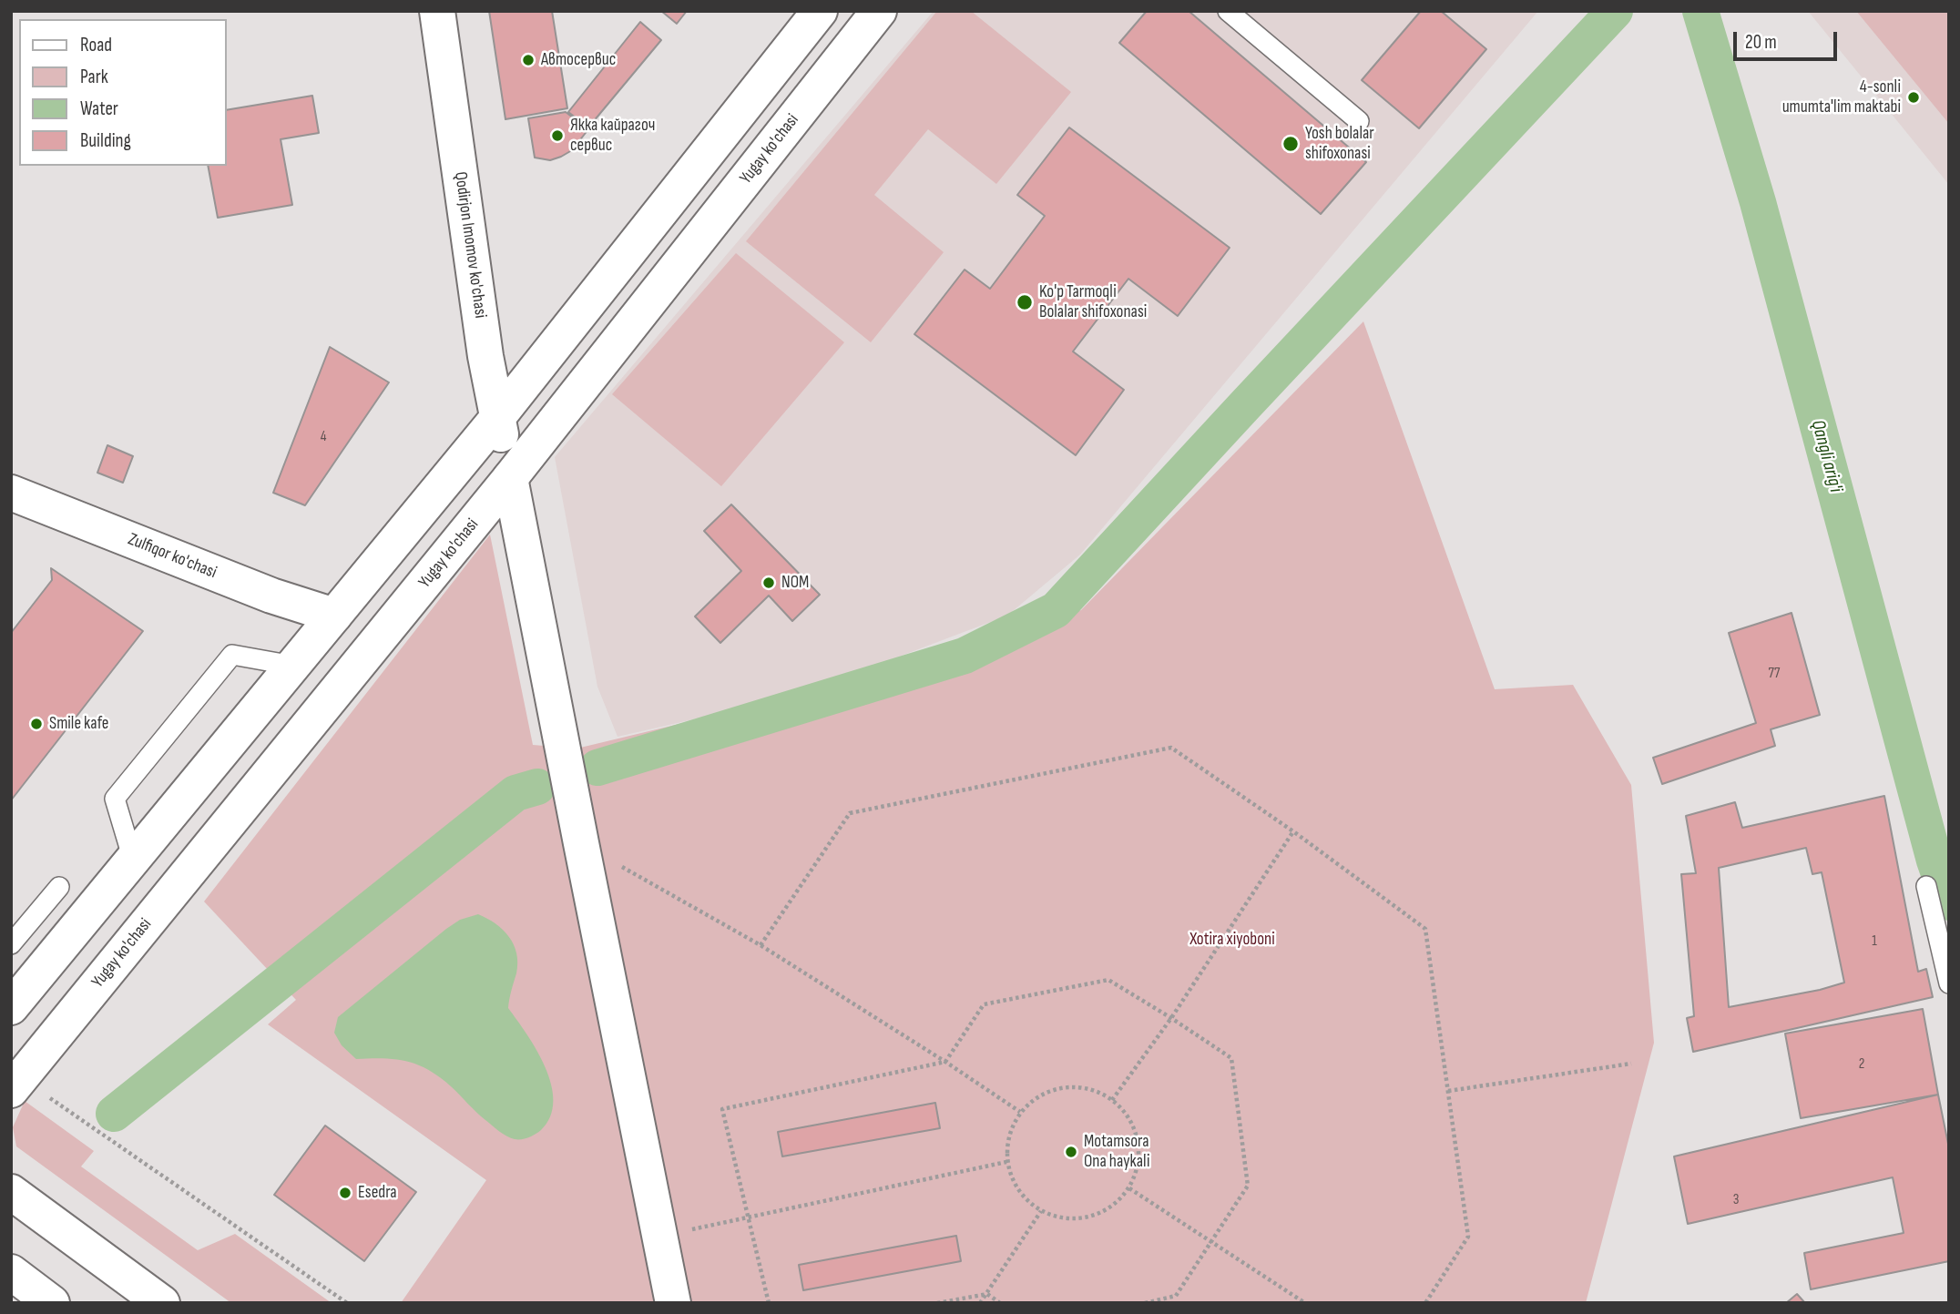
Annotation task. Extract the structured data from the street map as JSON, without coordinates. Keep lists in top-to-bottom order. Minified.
{"streets":{"main road":["Yugay ko'chasi","Qodirjon Imomov ko'chasi","Zulfiqor ko'chasi"]},"crossings":[["Yugay ko'chasi","Qodirjon Imomov ko'chasi"]],"water":["Qangli arig'i"],"parks":["Xotira xiyoboni"],"places":["Автосервис","4-sonli umumta'lim maktabi","Якка кайрагоч сервис","Yosh bolalar shifoxonasi","Ko'p Tarmoqli Bolalar shifoxonasi","NOM","Smile kafe","Motamsora Ona haykali","Esedra"],"house_numbers":["4","77","1","2","3"],"legend":["Road","Park","Water","Building"],"scale_bar":"20 m"}
